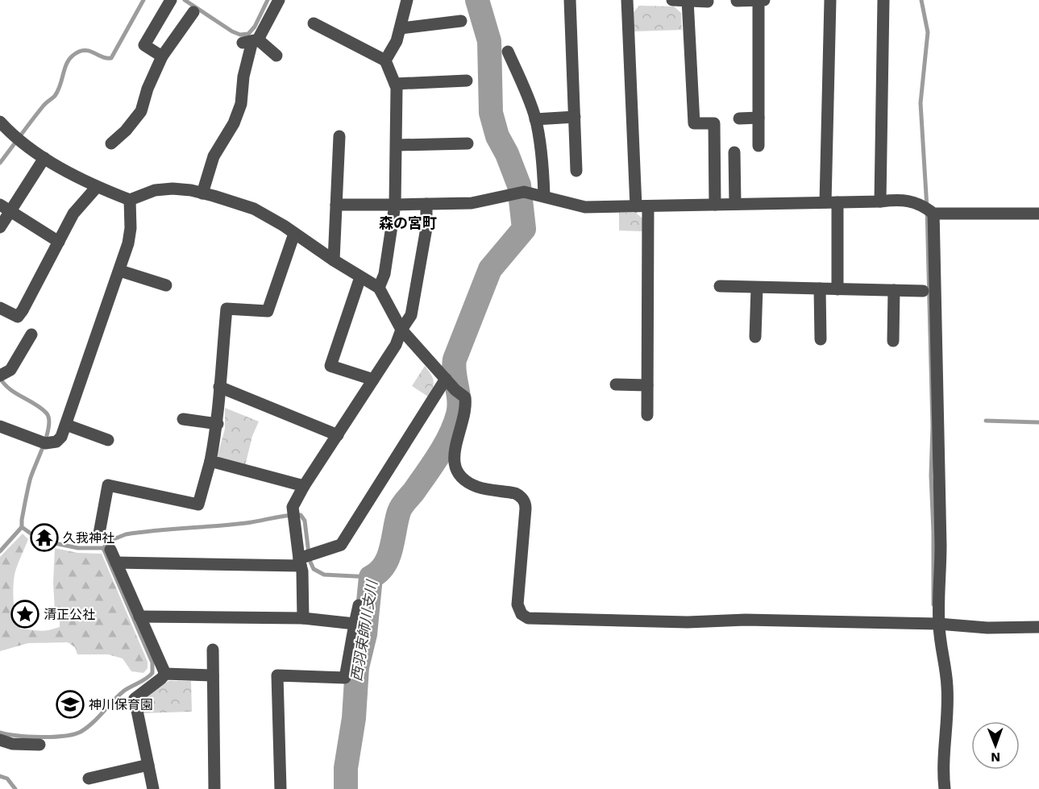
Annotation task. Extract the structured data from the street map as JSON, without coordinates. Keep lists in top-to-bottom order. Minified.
{"districts":["森の宮町"],"water":["西羽束師川支川"],"places":{"temple":["久我神社"],"place":["清正公社"],"school or university":["神川保育園"]},"north":"bottom"}
